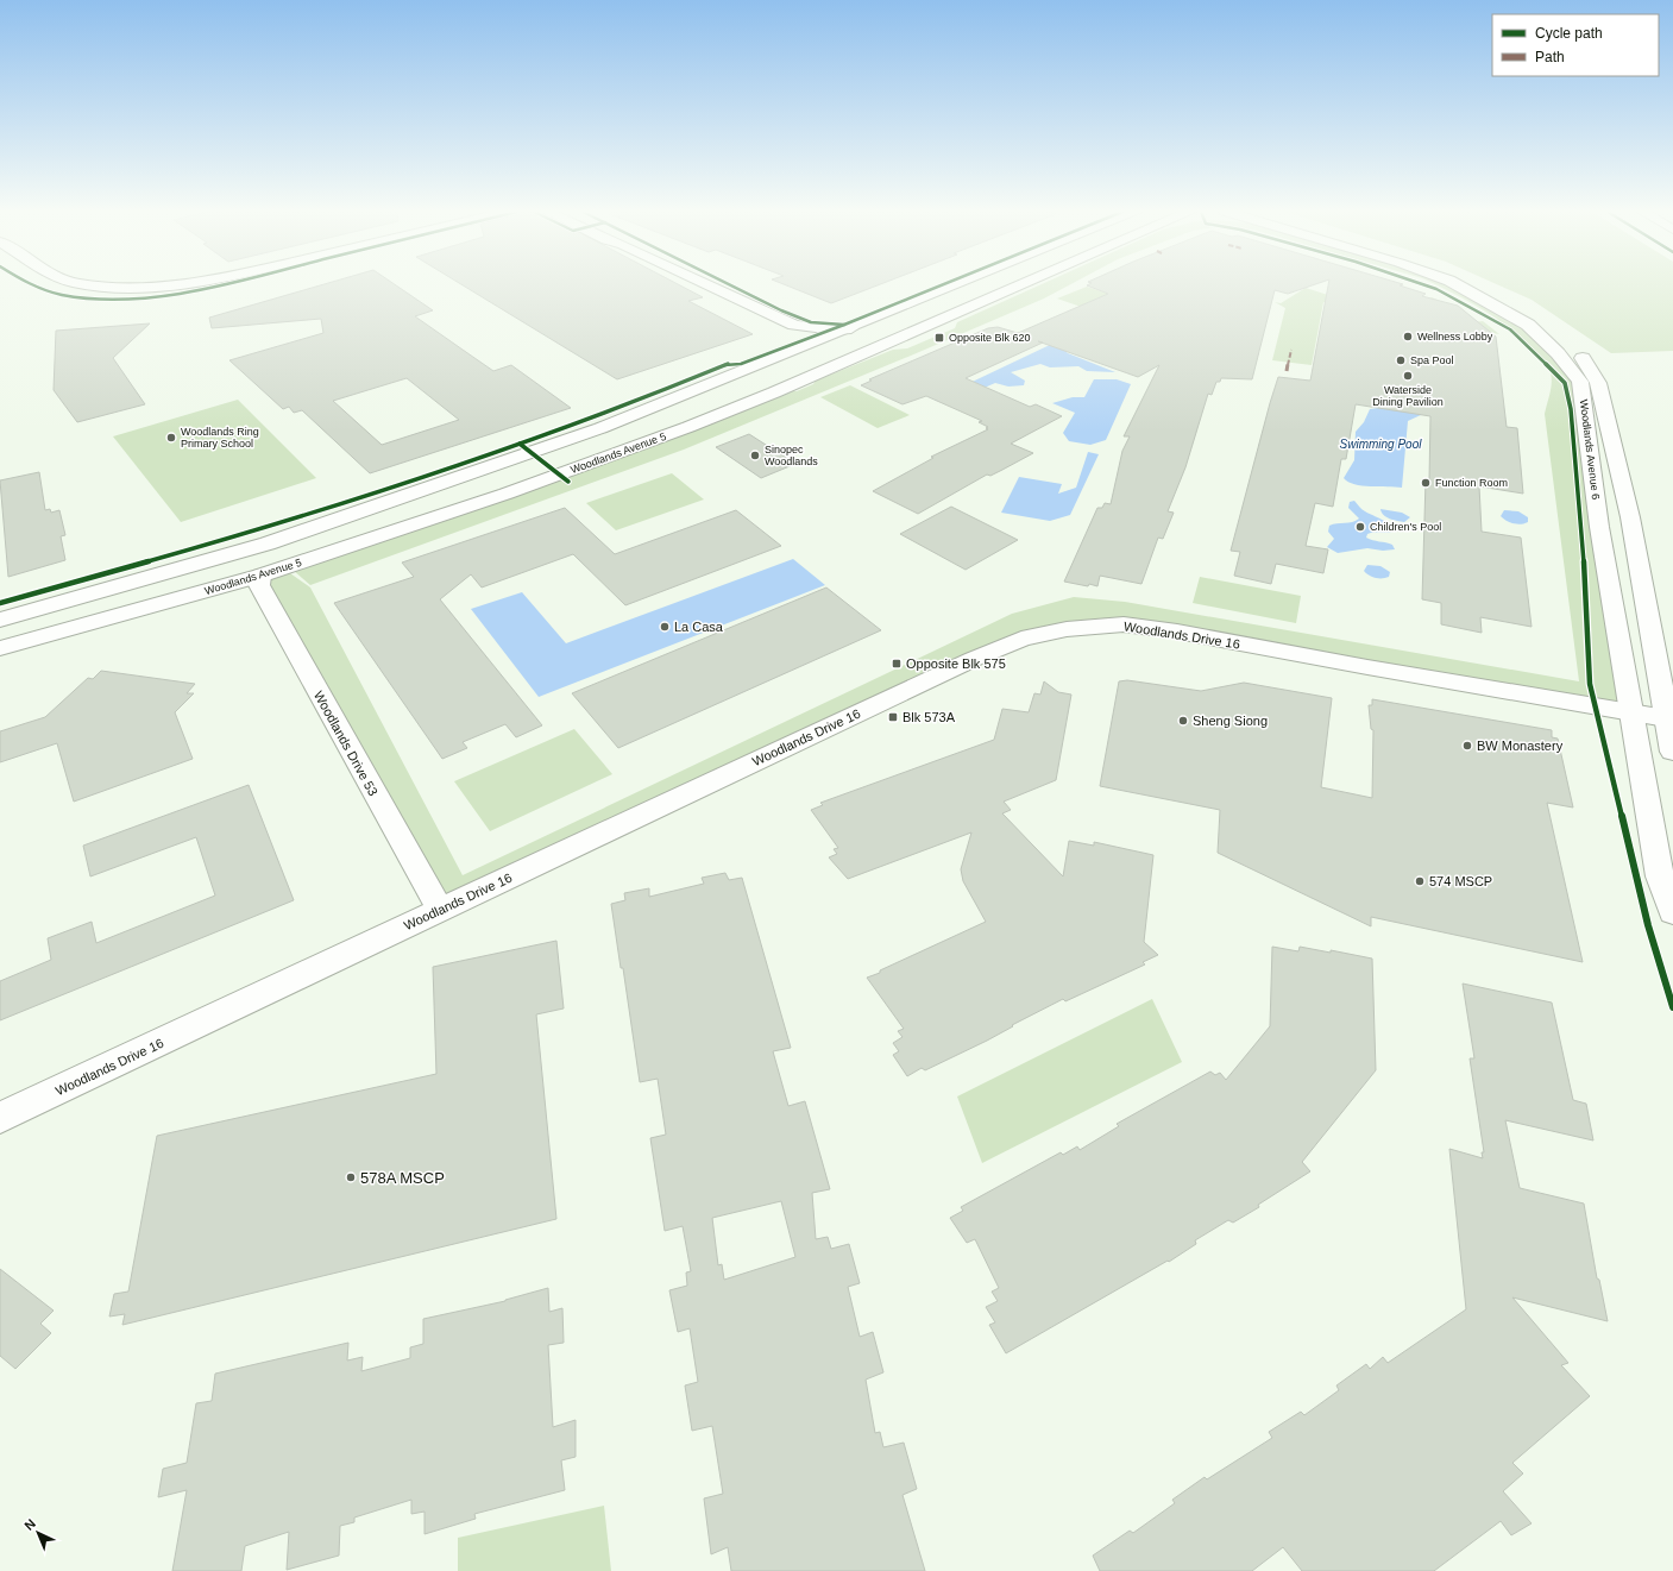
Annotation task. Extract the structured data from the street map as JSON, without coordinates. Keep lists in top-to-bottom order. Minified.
{"streets":{"street":["Woodlands Avenue 6","Woodlands Avenue 5","Woodlands Drive 16","Woodlands Drive 53"]},"crossings":[["Woodlands Avenue 6","Woodlands Drive 16"],["Woodlands Avenue 5","Woodlands Drive 53"],["Woodlands Drive 16","Woodlands Drive 53"]],"water":["Swimming Pool"],"places":{"other":["Wellness Lobby","Spa Pool","Waterside Dining Pavilion","Woodlands Ring Primary School","Sinopec Woodlands","Function Room","Children's Pool","La Casa","Sheng Siong","BW Monastery","574 MSCP","578A MSCP"],"transit":["Opposite Blk 620","Opposite Blk 575","Blk 573A"]},"legend":["Cycle path","Path"],"north":"top left"}
